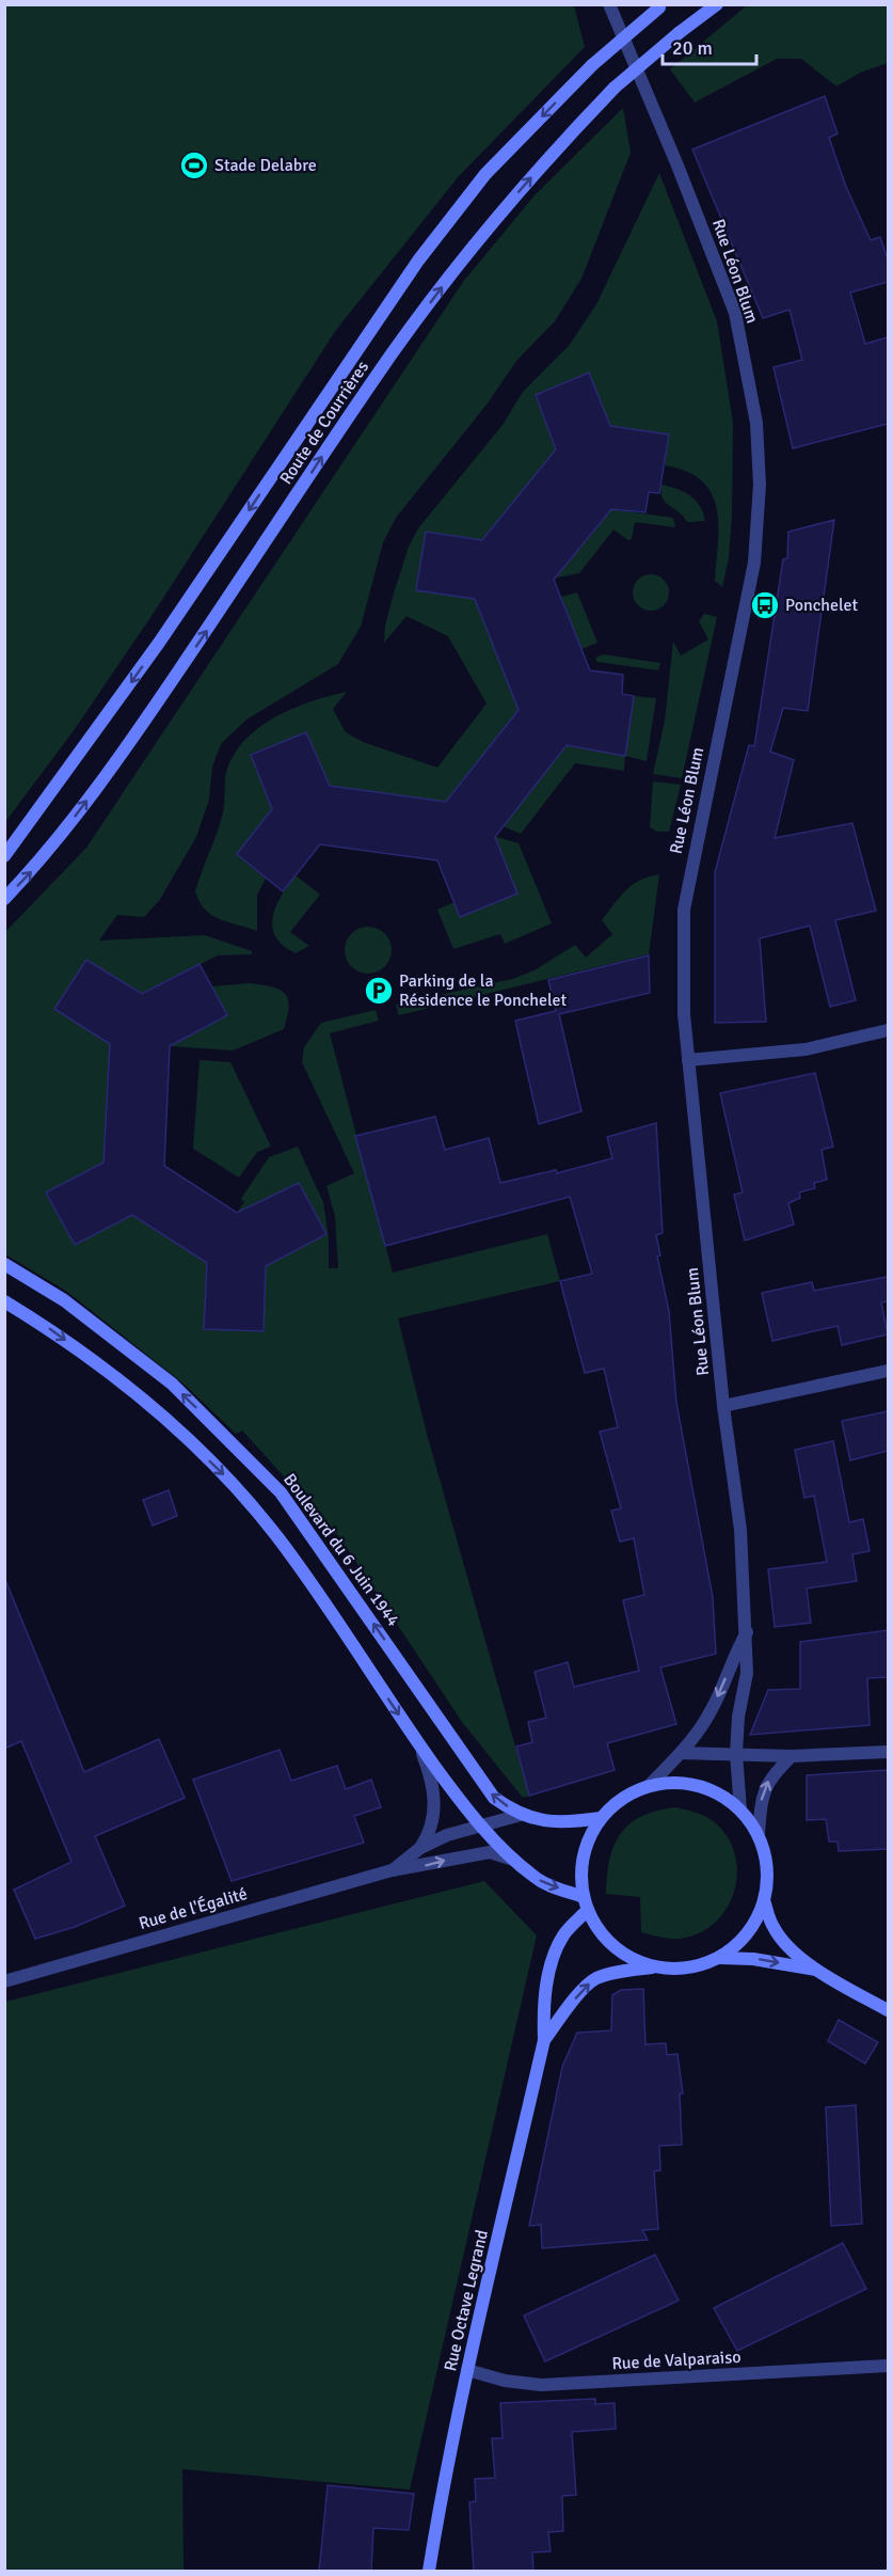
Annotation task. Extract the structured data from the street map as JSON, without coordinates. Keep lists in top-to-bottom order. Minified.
{"streets":{"main road":["Route de Courrières","Boulevard du 6 Juin 1944","Rue Octave Legrand"],"street":["Rue Léon Blum","Rue de l'Égalité","Rue de Valparaiso"]},"crossings":[["Rue Léon Blum","Boulevard du 6 Juin 1944"],["Rue Léon Blum","Rue Octave Legrand"],["Boulevard du 6 Juin 1944","Rue de l'Égalité"],["Boulevard du 6 Juin 1944","Rue Octave Legrand"],["Rue Octave Legrand","Rue de Valparaiso"]],"places":{"sports":["Stade Delabre"],"bus stop":["Ponchelet"],"parking":["Parking de la Résidence le Ponchelet"]},"scale_bar":"20 m"}
